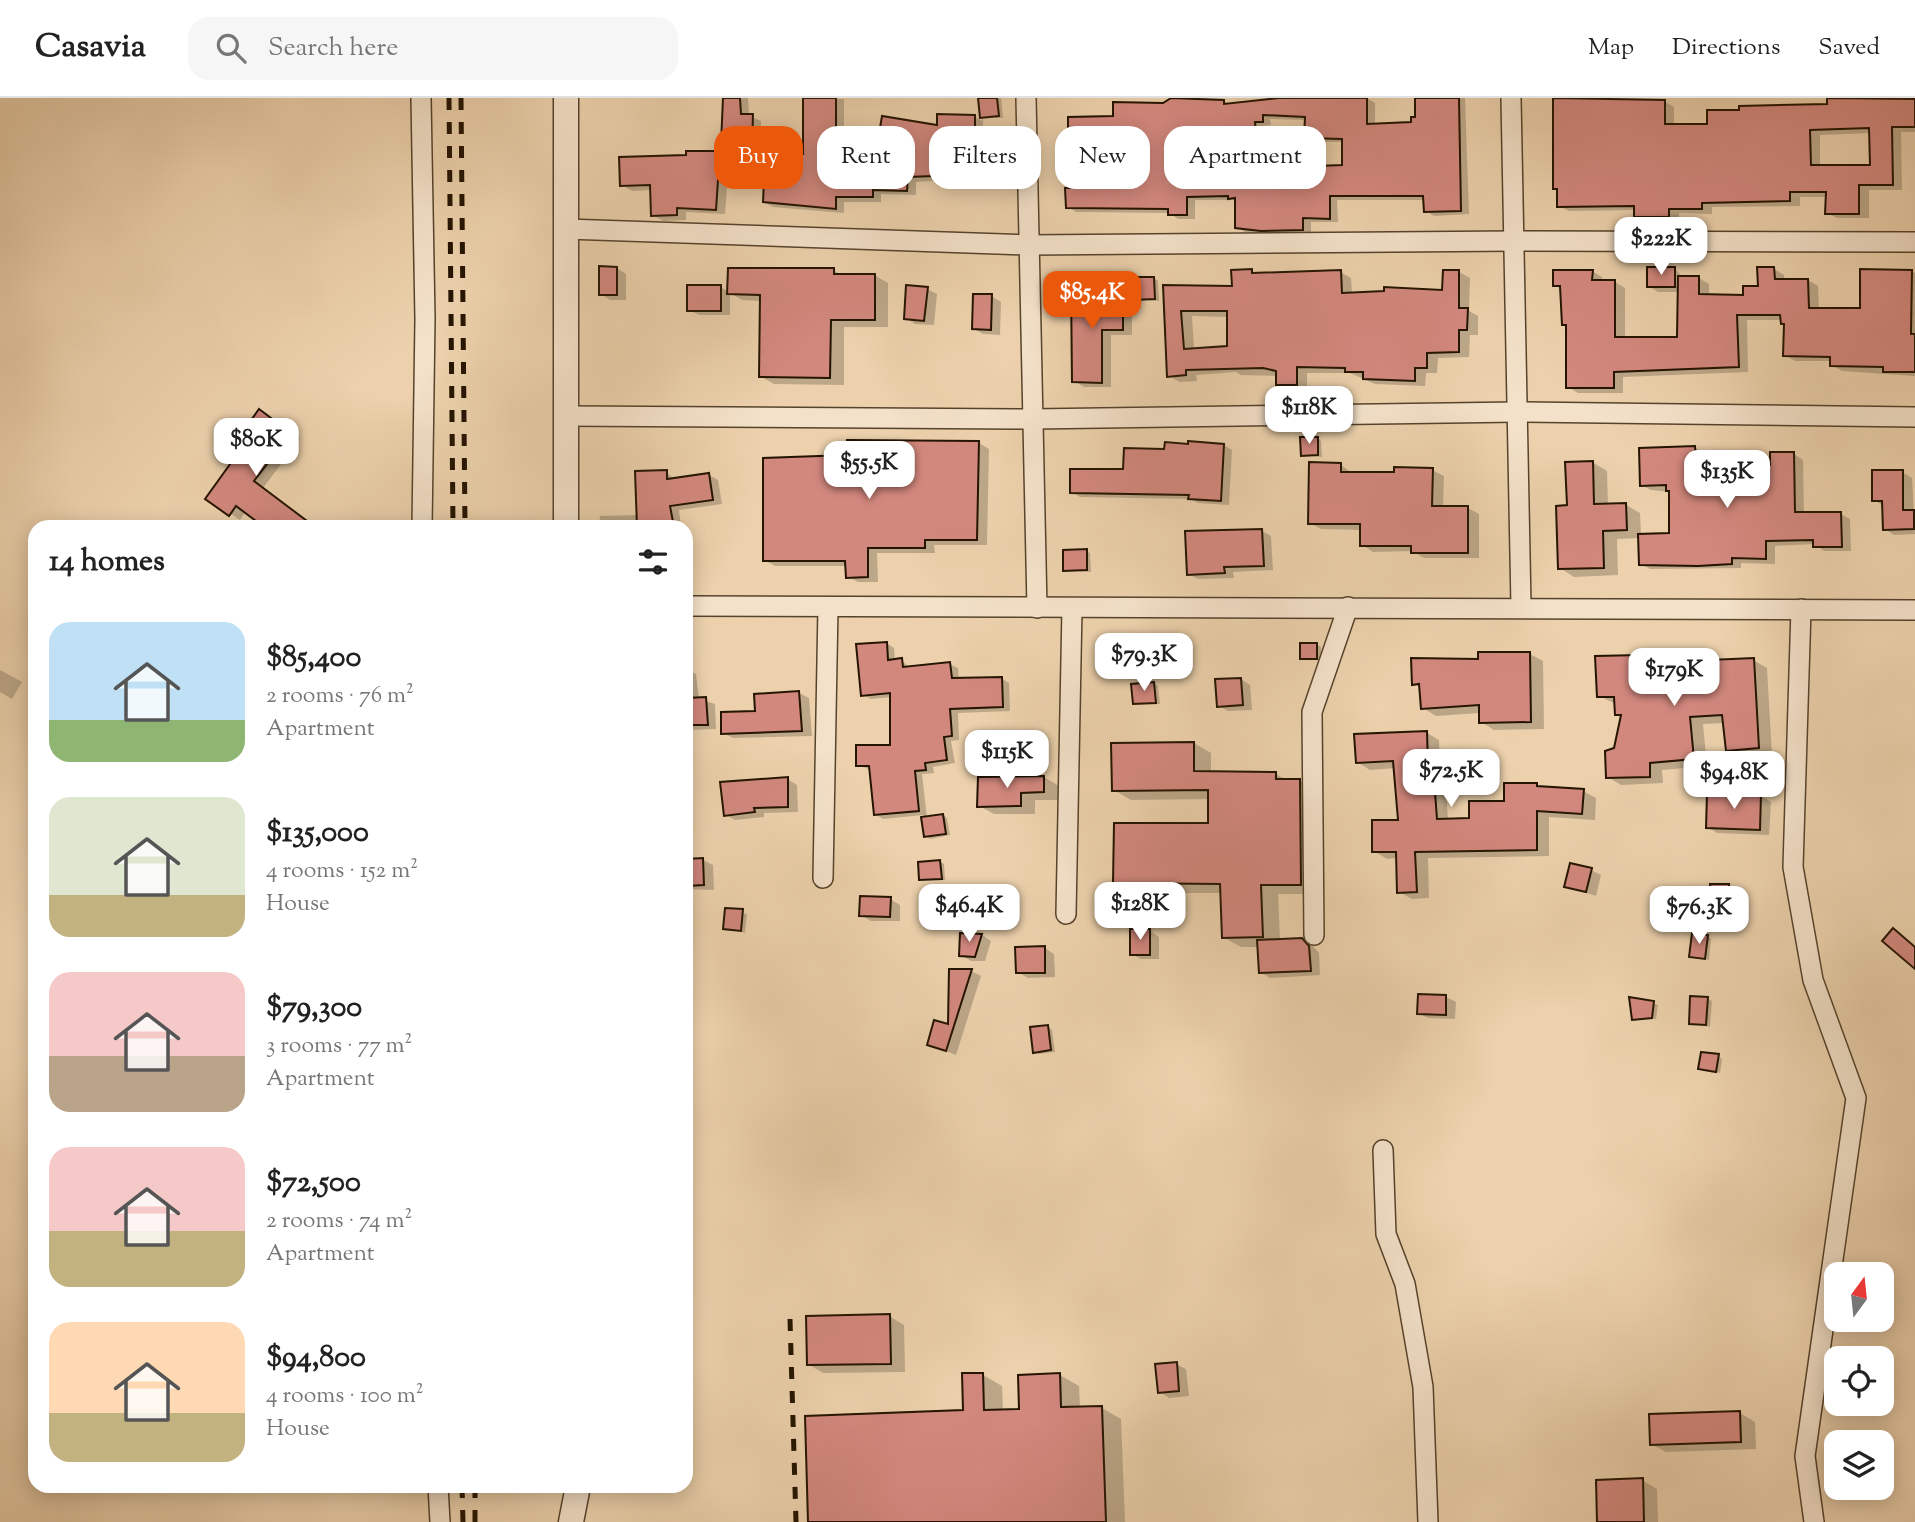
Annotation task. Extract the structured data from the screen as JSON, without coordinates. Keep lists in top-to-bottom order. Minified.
{"north":"top","page":{"header":"Casavia","search":"Search here","nav":["Map","Directions","Saved"],"chip":["Buy","Rent","Filters","New","Apartment"],"price":["$222K","$85.4K","$118K","$80K","$55.5K","$135K","$79.3K","$179K","$115K","$72.5K","$94.8K","$128K","$46.4K","$76.3K"],"heading":"14 homes","list":[{"name":"$85,400","note":"2 rooms · 76 m² · Apartment"},{"name":"$135,000","note":"4 rooms · 152 m² · House"},{"name":"$79,300","note":"3 rooms · 77 m² · Apartment"},{"name":"$72,500","note":"2 rooms · 74 m² · Apartment"},{"name":"$94,800","note":"4 rooms · 100 m² · House"}]}}
